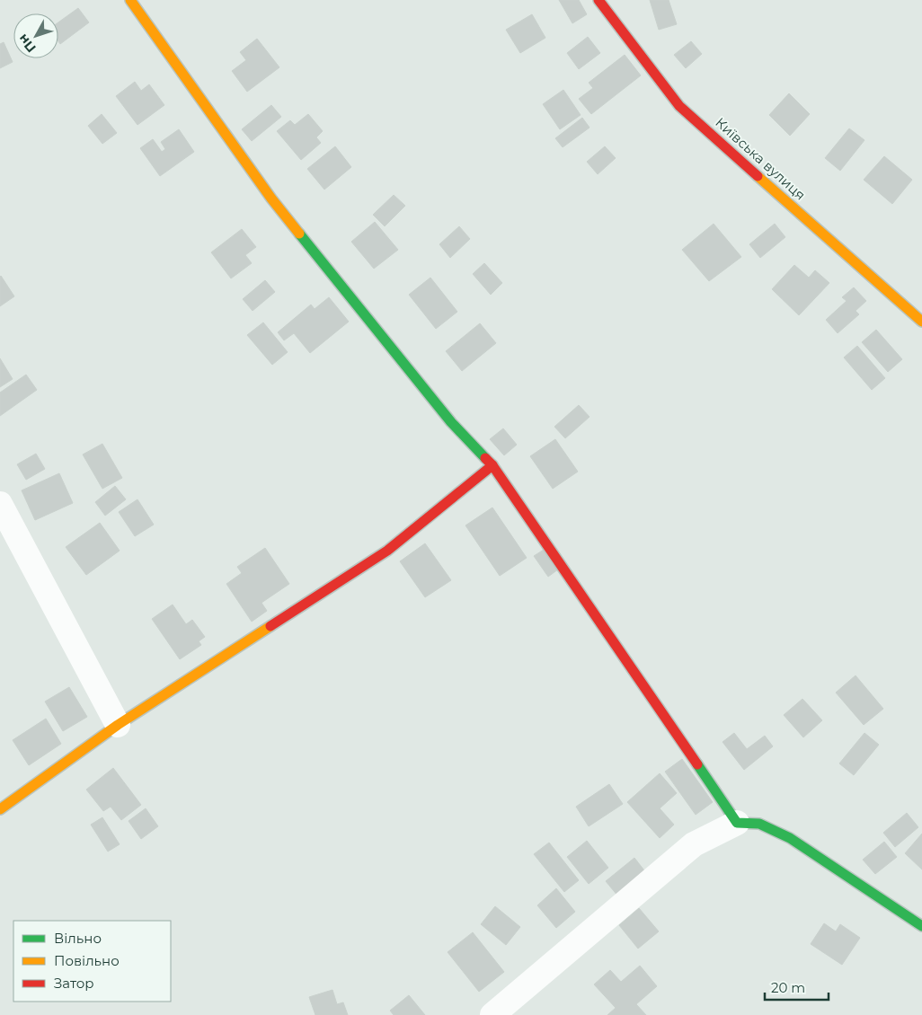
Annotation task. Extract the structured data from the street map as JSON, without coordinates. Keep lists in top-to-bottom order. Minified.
{"streets":{"street":["Київська вулиця"]},"legend":["Вільно","Повільно","Затор"],"scale_bar":"20 m","north":"bottom left"}
